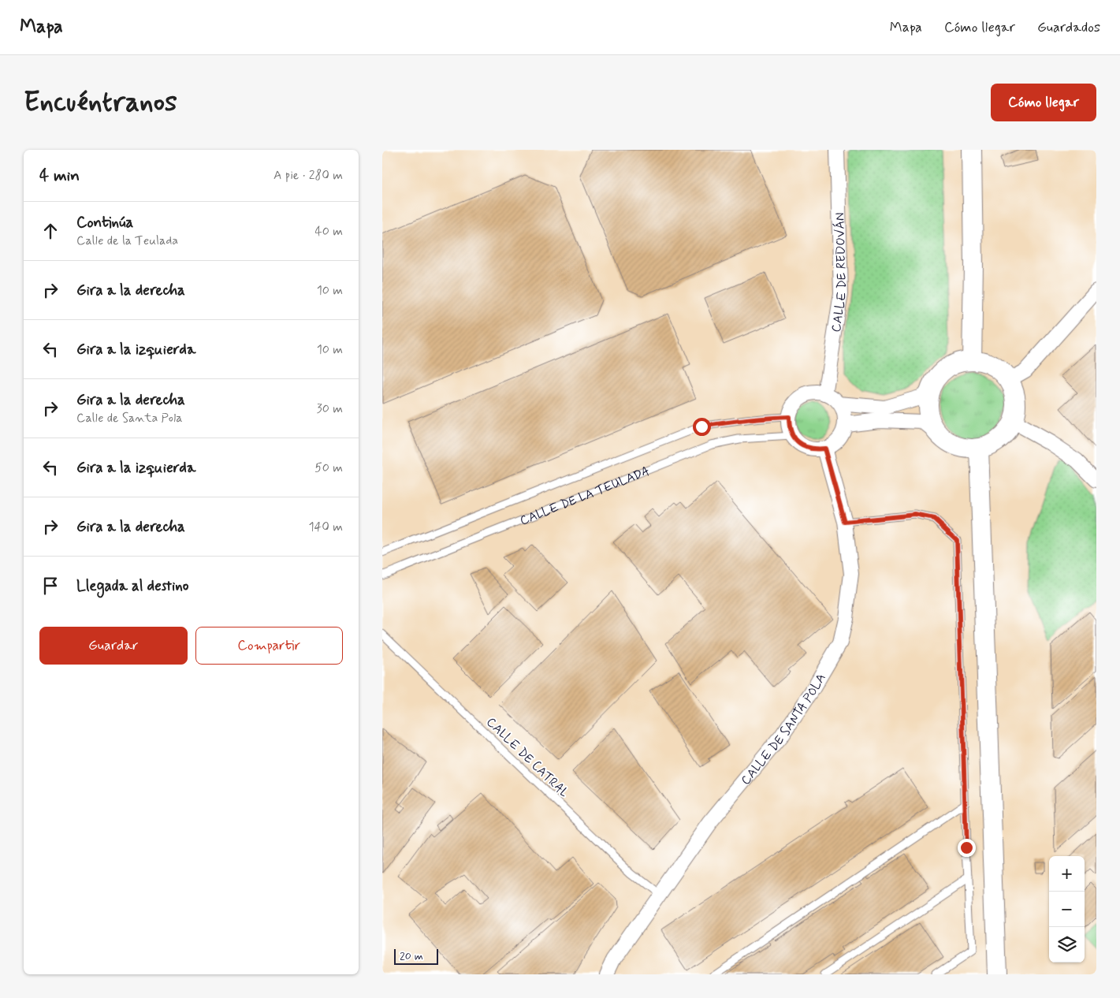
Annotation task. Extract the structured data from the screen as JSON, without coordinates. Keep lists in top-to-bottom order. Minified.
{"streets":{"street":["CALLE DE REDOVÁN","CALLE DE SANTA POLA"],"lane":["CALLE DE LA TEULADA","CALLE DE CATRAL"]},"crossings":[["CALLE DE REDOVÁN","CALLE DE LA TEULADA"],["CALLE DE REDOVÁN","CALLE DE SANTA POLA"],["CALLE DE LA TEULADA","CALLE DE SANTA POLA"],["CALLE DE SANTA POLA","CALLE DE CATRAL"]],"scale_bar":"20 m","page":{"header":"Mapa","nav":["Mapa","Cómo llegar","Guardados"],"buttons":["Cómo llegar",["Guardar","Compartir"]],"title":"Encuéntranos","heading":["4 min","A pie · 280 m"],"list":[["Continúa","Calle de la Teulada","40 m"],["Gira a la derecha","10 m"],["Gira a la izquierda","10 m"],["Gira a la derecha","Calle de Santa Pola","30 m"],["Gira a la izquierda","50 m"],["Gira a la derecha","140 m"],"Llegada al destino"],"map_buttons":["+","−"],"scale":"20 m"}}
